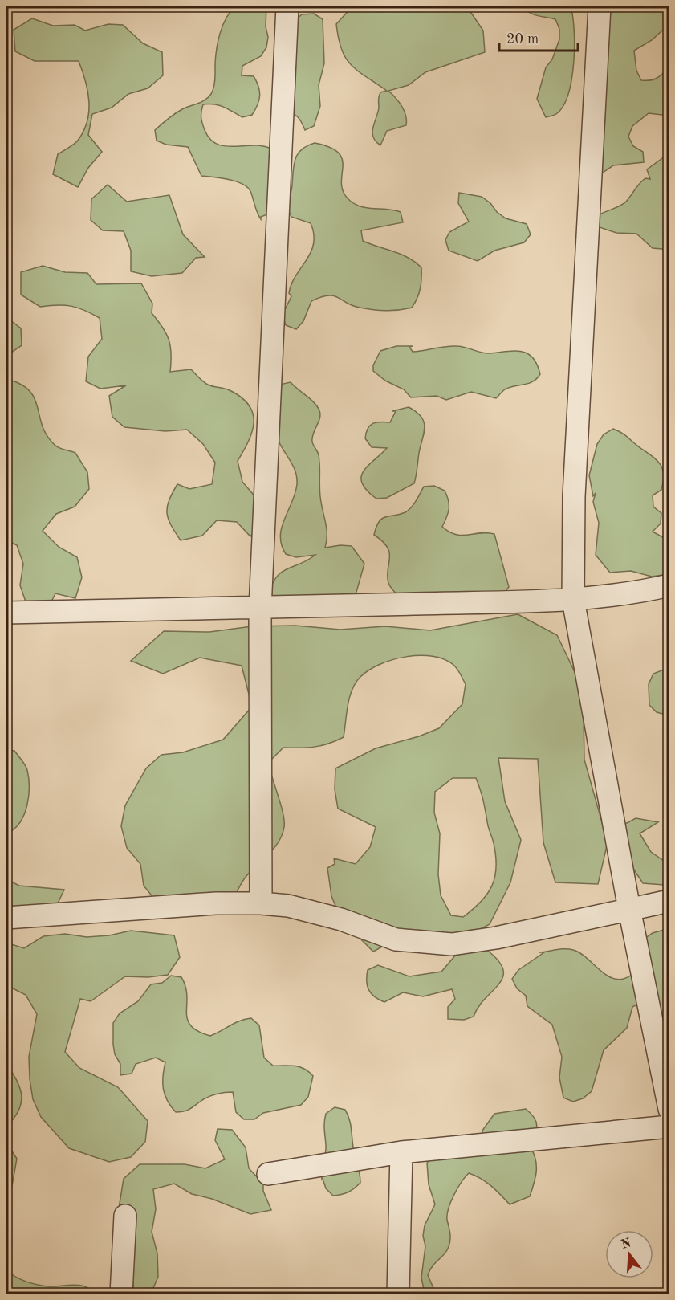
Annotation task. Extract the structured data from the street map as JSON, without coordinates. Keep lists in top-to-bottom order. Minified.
{"scale_bar":"20 m","north":"top"}
